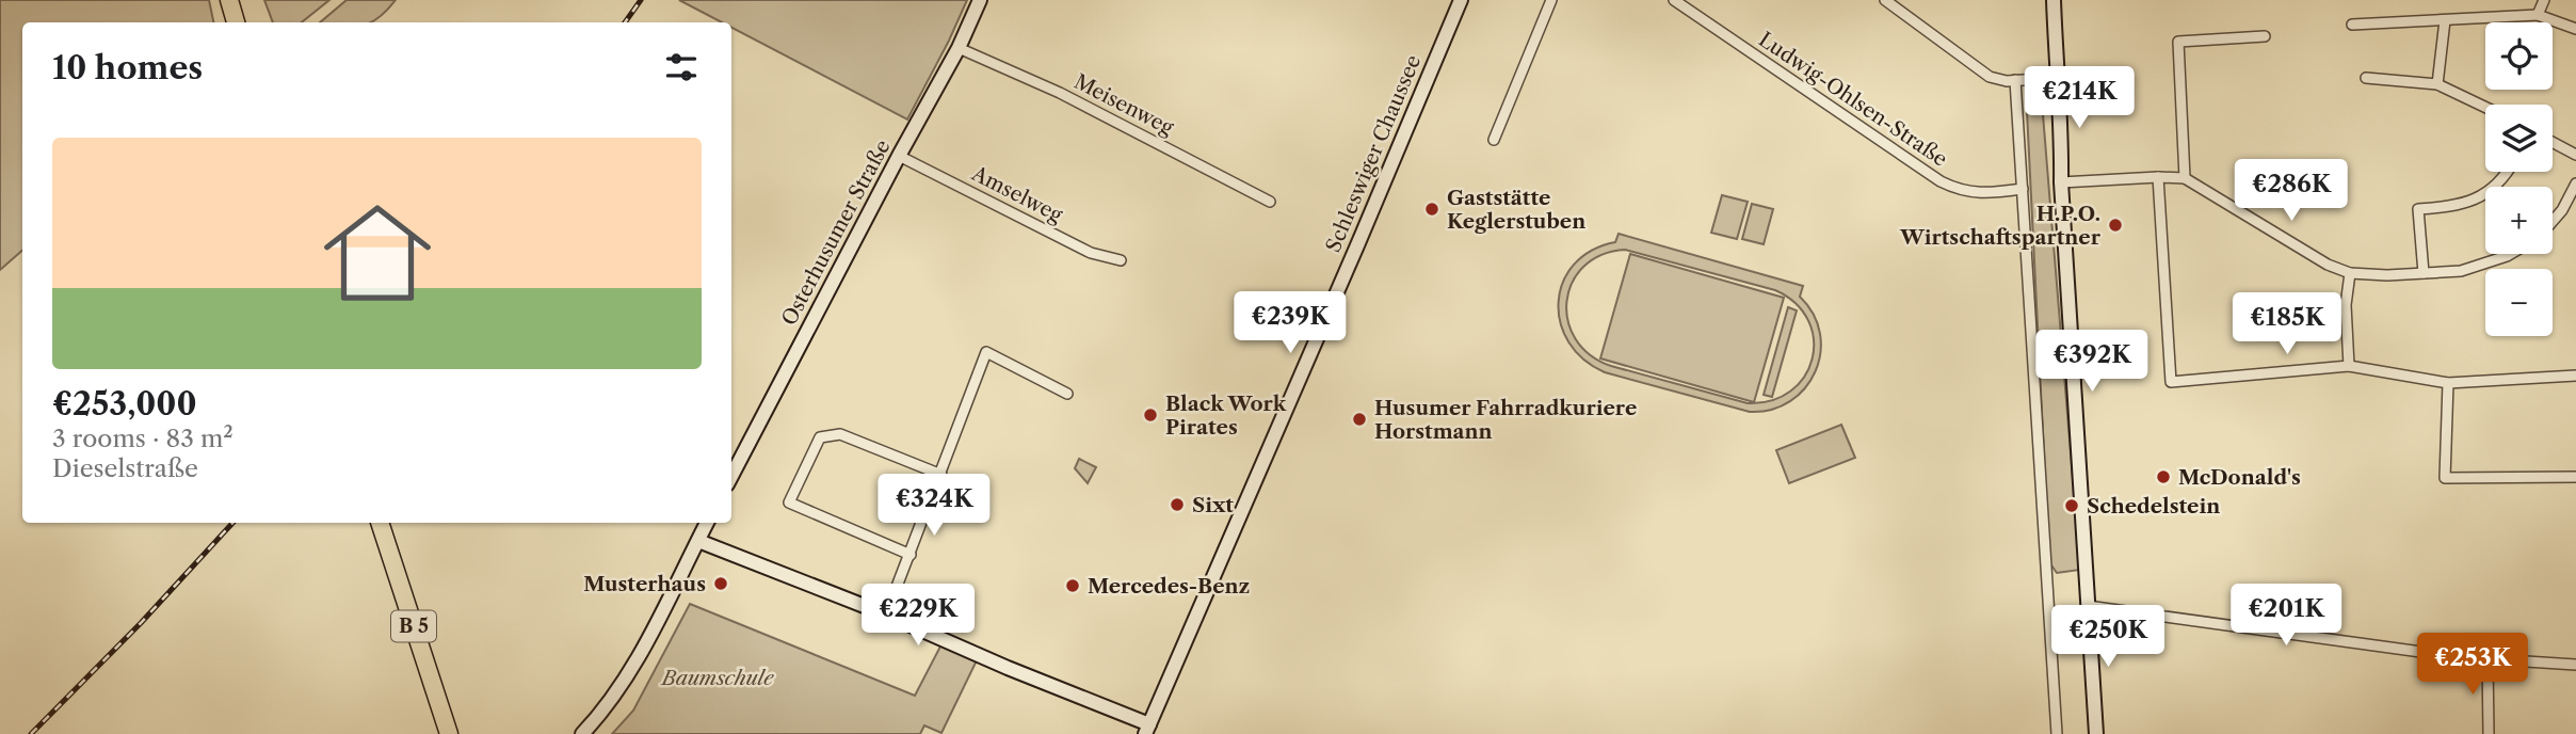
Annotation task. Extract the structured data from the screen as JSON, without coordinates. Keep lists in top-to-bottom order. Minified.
{"streets":{"highway":["B 5"],"street":["Ludwig-Ohlsen-Straße","Meisenweg","Schleswiger Chaussee","Amselweg","Osterhusumer Straße"]},"crossings":[["Meisenweg","Osterhusumer Straße"],["Amselweg","Osterhusumer Straße"]],"parks":["Baumschule"],"places":["Gaststätte Keglerstuben","H.P.O. Wirtschaftspartner","Black Work Pirates","Husumer Fahrradkuriere Horstmann","McDonald's","Sixt","Schedelstein","Musterhaus","Mercedes-Benz"],"page":{"map_buttons":["+","−"],"heading":"10 homes","price":["€214K","€286K","€239K","€185K","€392K","€324K","€229K","€201K","€250K","€253K"],"list":[{"name":"€253,000","note":"3 rooms · 83 m² · Dieselstraße"}]}}
